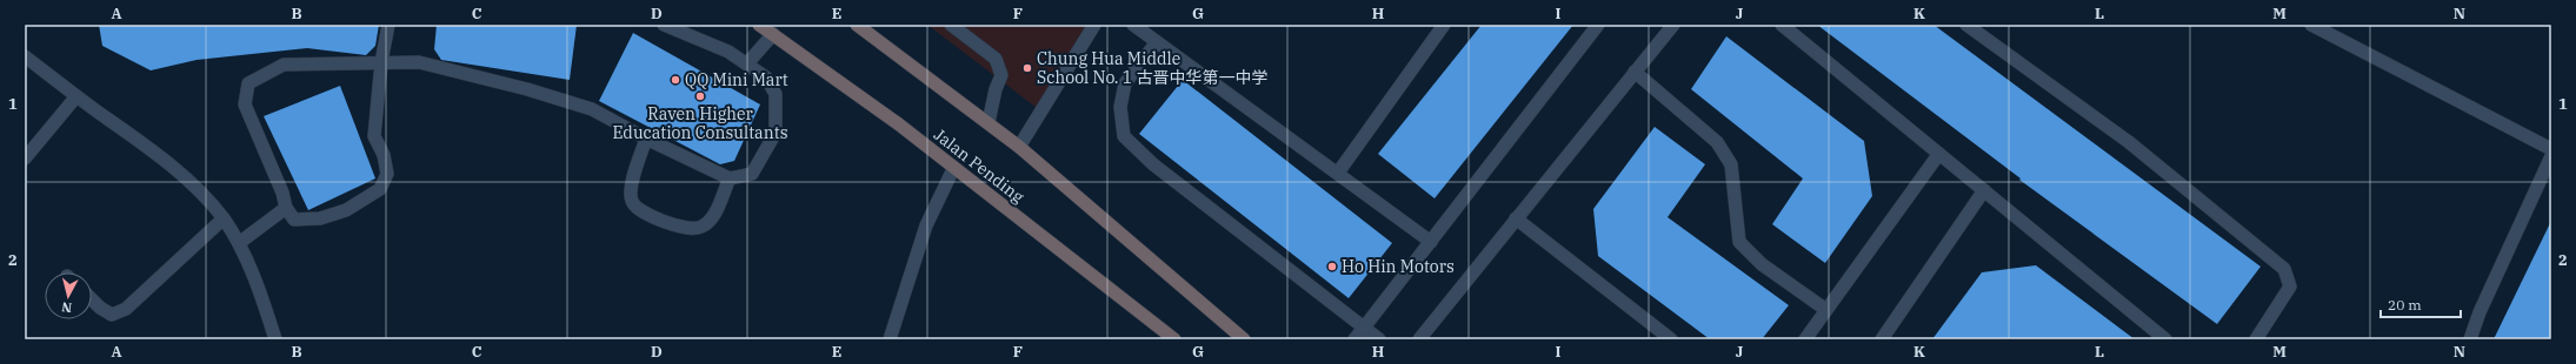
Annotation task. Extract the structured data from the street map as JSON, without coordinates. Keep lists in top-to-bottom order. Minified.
{"streets":{"main road":["Jalan Pending"]},"places":["Chung Hua Middle School No. 1 古晋中华第一中学","QQ Mini Mart","Raven Higher Education Consultants","Ho Hin Motors"],"scale_bar":"20 m","north":"bottom","grid":{"columns":["A","B","C","D","E","F","G","H","I","J","K","L","M","N"],"rows":["1","2"]}}
